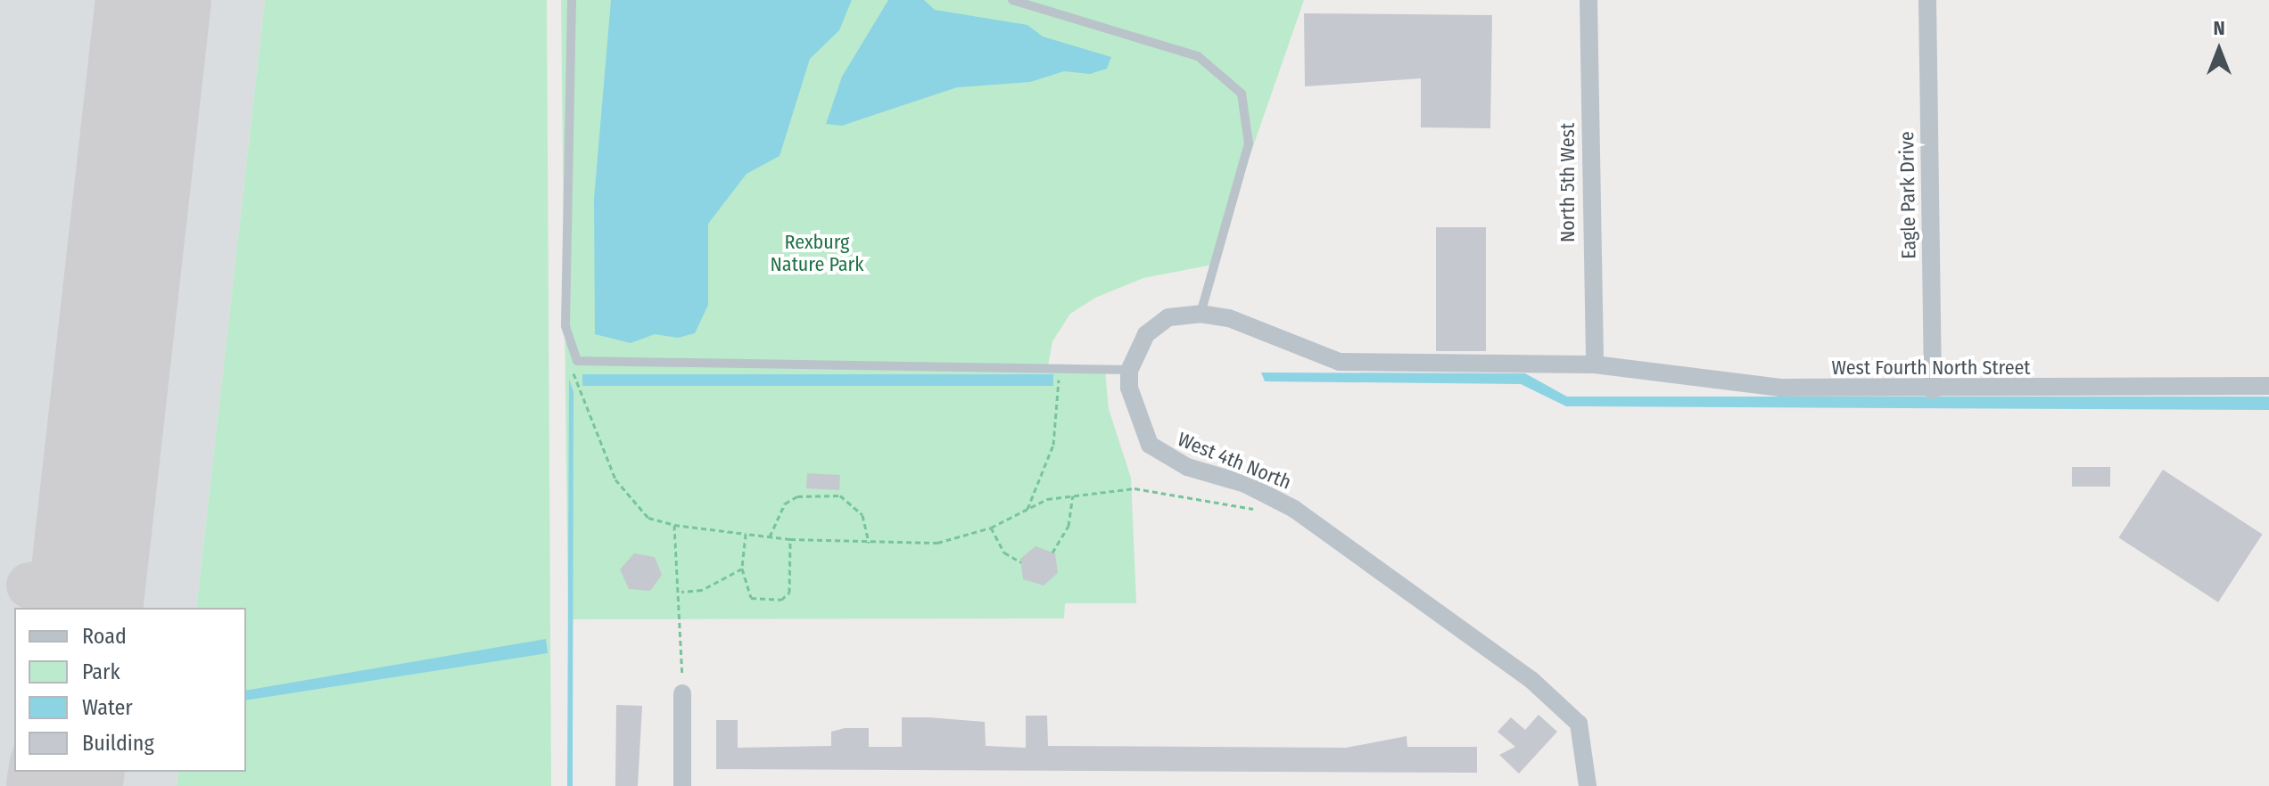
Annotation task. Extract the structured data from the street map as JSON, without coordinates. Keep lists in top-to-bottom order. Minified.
{"streets":{"street":["North 5th West","Eagle Park Drive","West Fourth North Street","West 4th North"]},"crossings":[["North 5th West","West Fourth North Street"],["Eagle Park Drive","West Fourth North Street"]],"parks":["Rexburg Nature Park"],"legend":["Road","Park","Water","Building"],"north":"top"}
